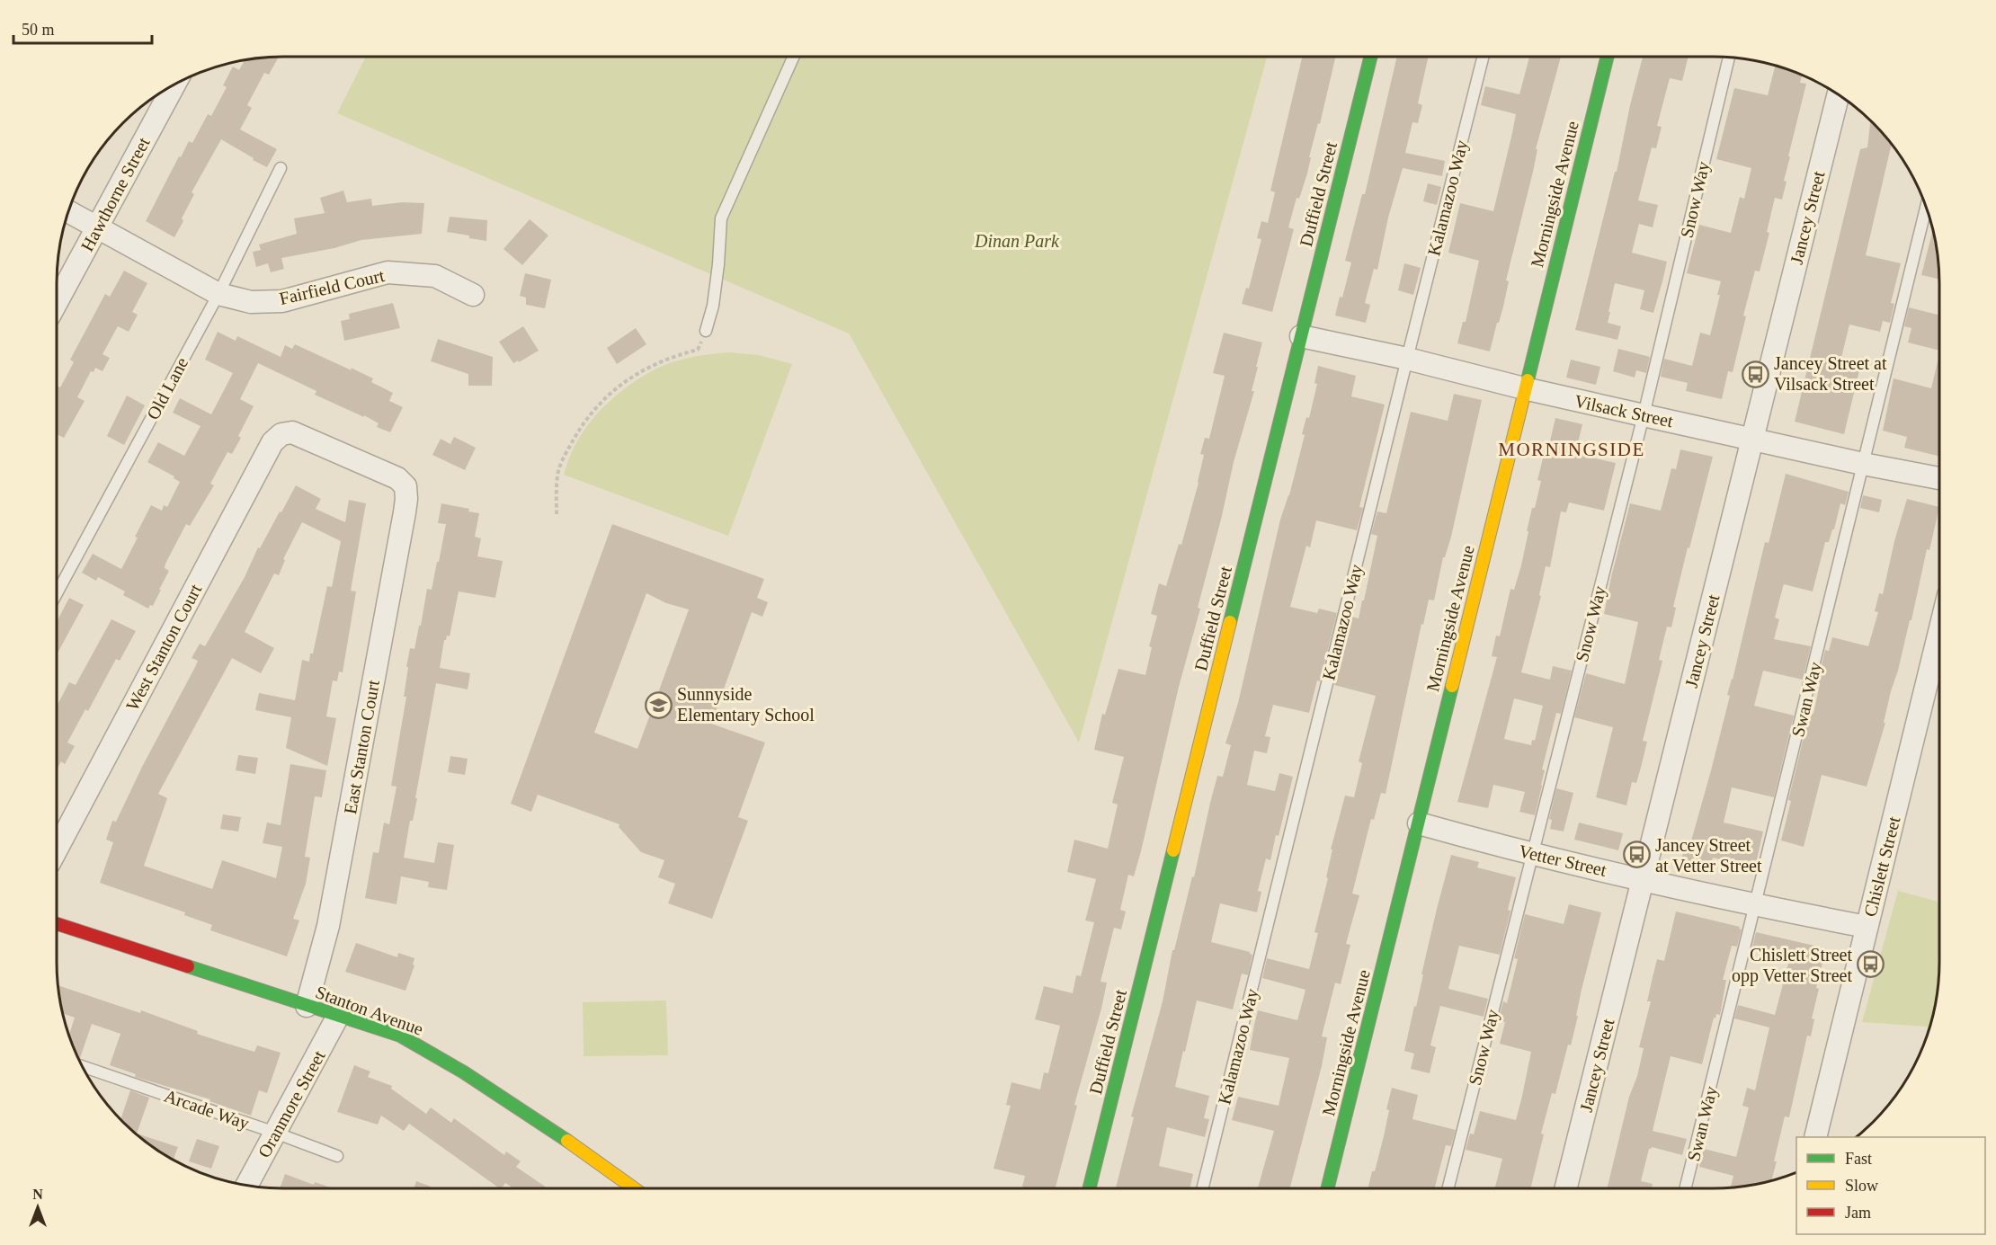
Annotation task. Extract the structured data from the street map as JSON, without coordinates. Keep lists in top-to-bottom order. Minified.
{"streets":{"street":["Hawthorne Street","Duffield Street","Morningside Avenue","Jancey Street","Fairfield Court","Vilsack Street","West Stanton Court","East Stanton Court","Vetter Street","Chislett Street","Stanton Avenue","Oranmore Street"],"lane":["Kalamazoo Way","Snow Way","Old Lane","Swan Way","Arcade Way"]},"crossings":[["Hawthorne Street","Fairfield Court"],["Duffield Street","Vilsack Street"],["Morningside Avenue","Vilsack Street"],["Morningside Avenue","Vetter Street"],["Kalamazoo Way","Vilsack Street"],["Snow Way","Vilsack Street"],["Snow Way","Vetter Street"],["Jancey Street","Vilsack Street"],["Jancey Street","Vetter Street"],["Fairfield Court","Old Lane"],["Vilsack Street","Swan Way"],["West Stanton Court","East Stanton Court"],["Swan Way","Vetter Street"],["East Stanton Court","Stanton Avenue"],["Vetter Street","Chislett Street"],["Stanton Avenue","Oranmore Street"],["Oranmore Street","Arcade Way"]],"districts":["MORNINGSIDE"],"parks":["Dinan Park"],"places":{"bus stop":["Jancey Street at Vilsack Street","Jancey Street at Vetter Street","Chislett Street opp Vetter Street"],"school or university":["Sunnyside Elementary School"]},"legend":["Fast","Slow","Jam"],"scale_bar":"50 m","north":"top"}
